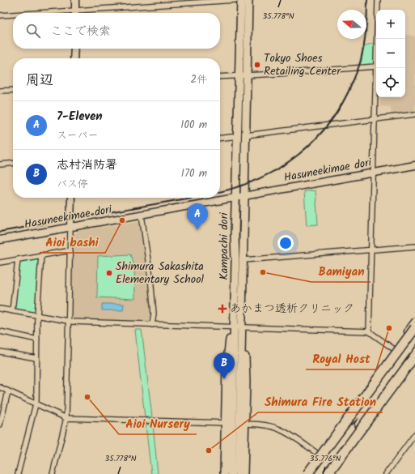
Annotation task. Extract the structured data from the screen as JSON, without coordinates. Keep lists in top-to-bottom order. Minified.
{"streets":{"main road":["Kampachi dori"],"street":["Hasuneekimae dori"]},"crossings":[["Hasuneekimae dori","Kampachi dori"]],"places":{"other":["Tokyo Shoes Retailing Center","Aioi bashi","Bamiyan","Shimura Sakashita Elementary School","Royal Host","Aioi Nursery","Shimura Fire Station"],"health":["あかまつ透析クリニック"]},"north":"left","page":{"map_buttons":["+","−"],"search":"ここで検索","heading":["周辺","2件"],"list":[{"mark":"A","name":"7-Eleven","note":"スーパー","value":"100 m"},{"mark":"B","name":"志村消防署","note":"バス停","value":"170 m"}],"pins":["A","B"]},"coordinates":["35.778°N","35.776°N"]}
